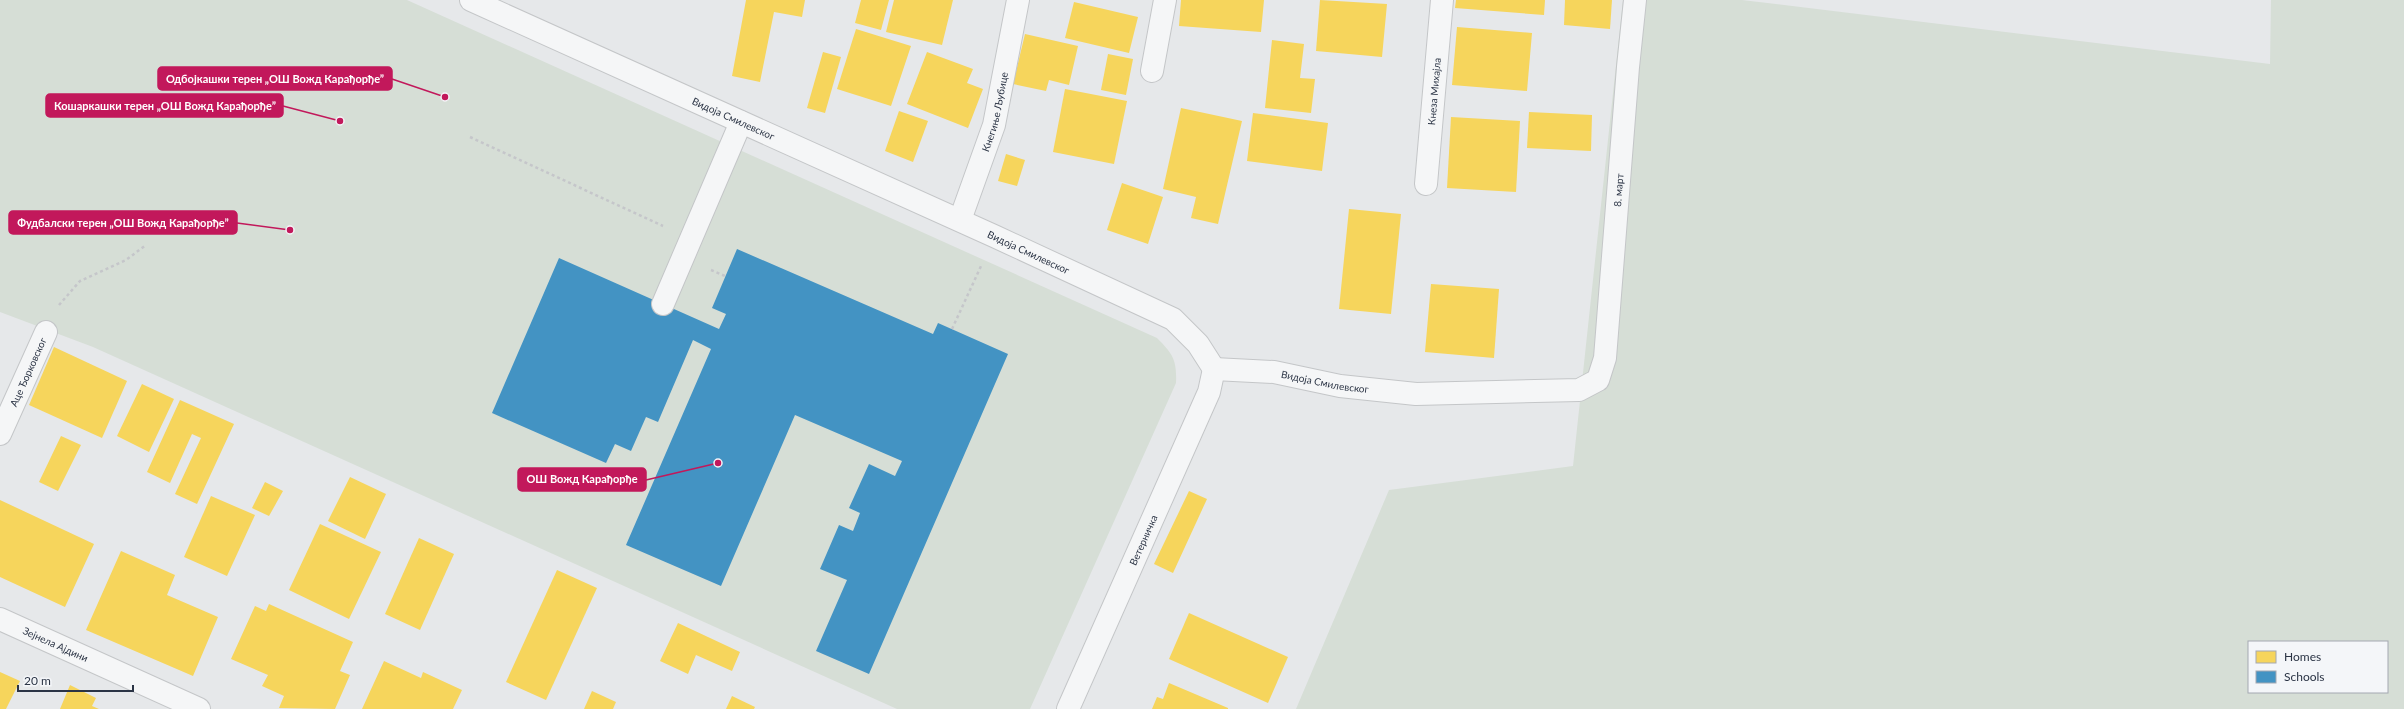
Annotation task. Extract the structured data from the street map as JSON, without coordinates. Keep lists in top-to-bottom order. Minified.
{"streets":{"street":["Кнеза Михајла","Кнегиње Љубице","Видоја Смилевског","8. март","Аце Ђорковског","Ветерничка","Зејнела Ајдини"]},"crossings":[["Кнегиње Љубице","Видоја Смилевског"],["Видоја Смилевског","8. март"],["Видоја Смилевског","Ветерничка"]],"places":["Одбојкашки терен „ОШ Вожд Карађорђе”","Кошаркашки терен „ОШ Вожд Карађорђе”","Фудбалски терен „ОШ Вожд Карађорђе”","ОШ Вожд Карађорђе"],"legend":["Homes","Schools"],"scale_bar":"20 m"}
